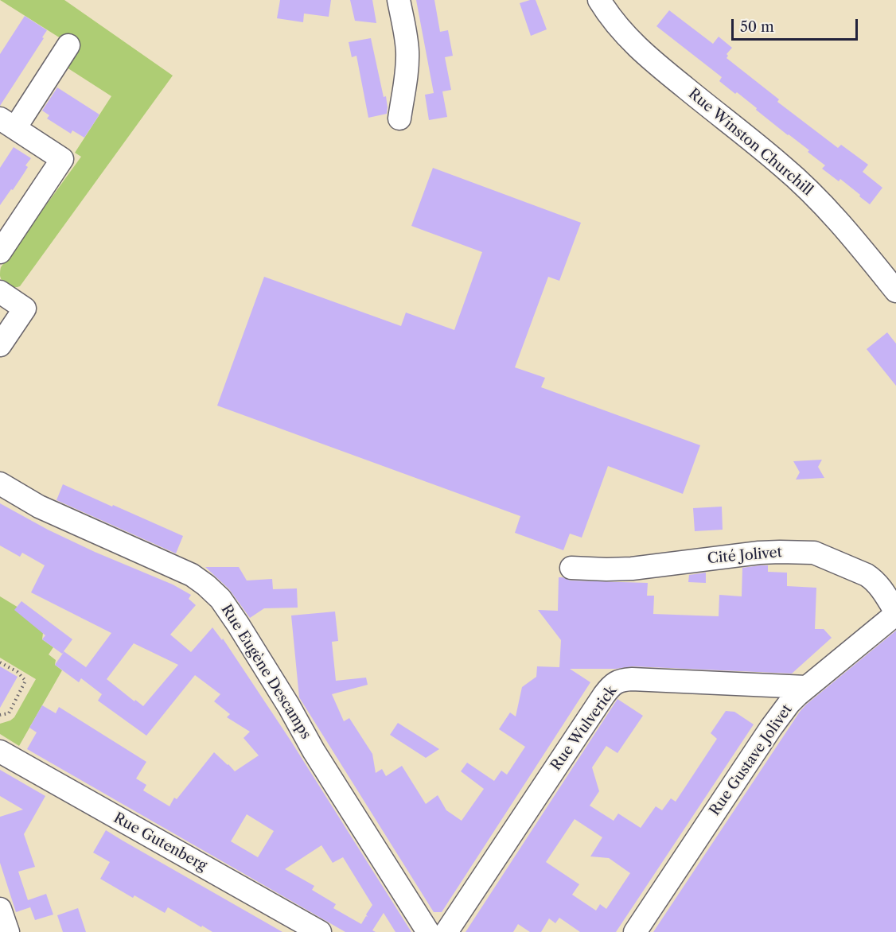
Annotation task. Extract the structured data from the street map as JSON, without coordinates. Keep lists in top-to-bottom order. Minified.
{"streets":{"street":["Rue Winston Churchill","Cité Jolivet","Rue Eugène Descamps","Rue Wulverick","Rue Gustave Jolivet","Rue Gutenberg"]},"crossings":[["Cité Jolivet","Rue Gustave Jolivet"],["Rue Wulverick","Rue Gustave Jolivet"]],"scale_bar":"50 m"}
